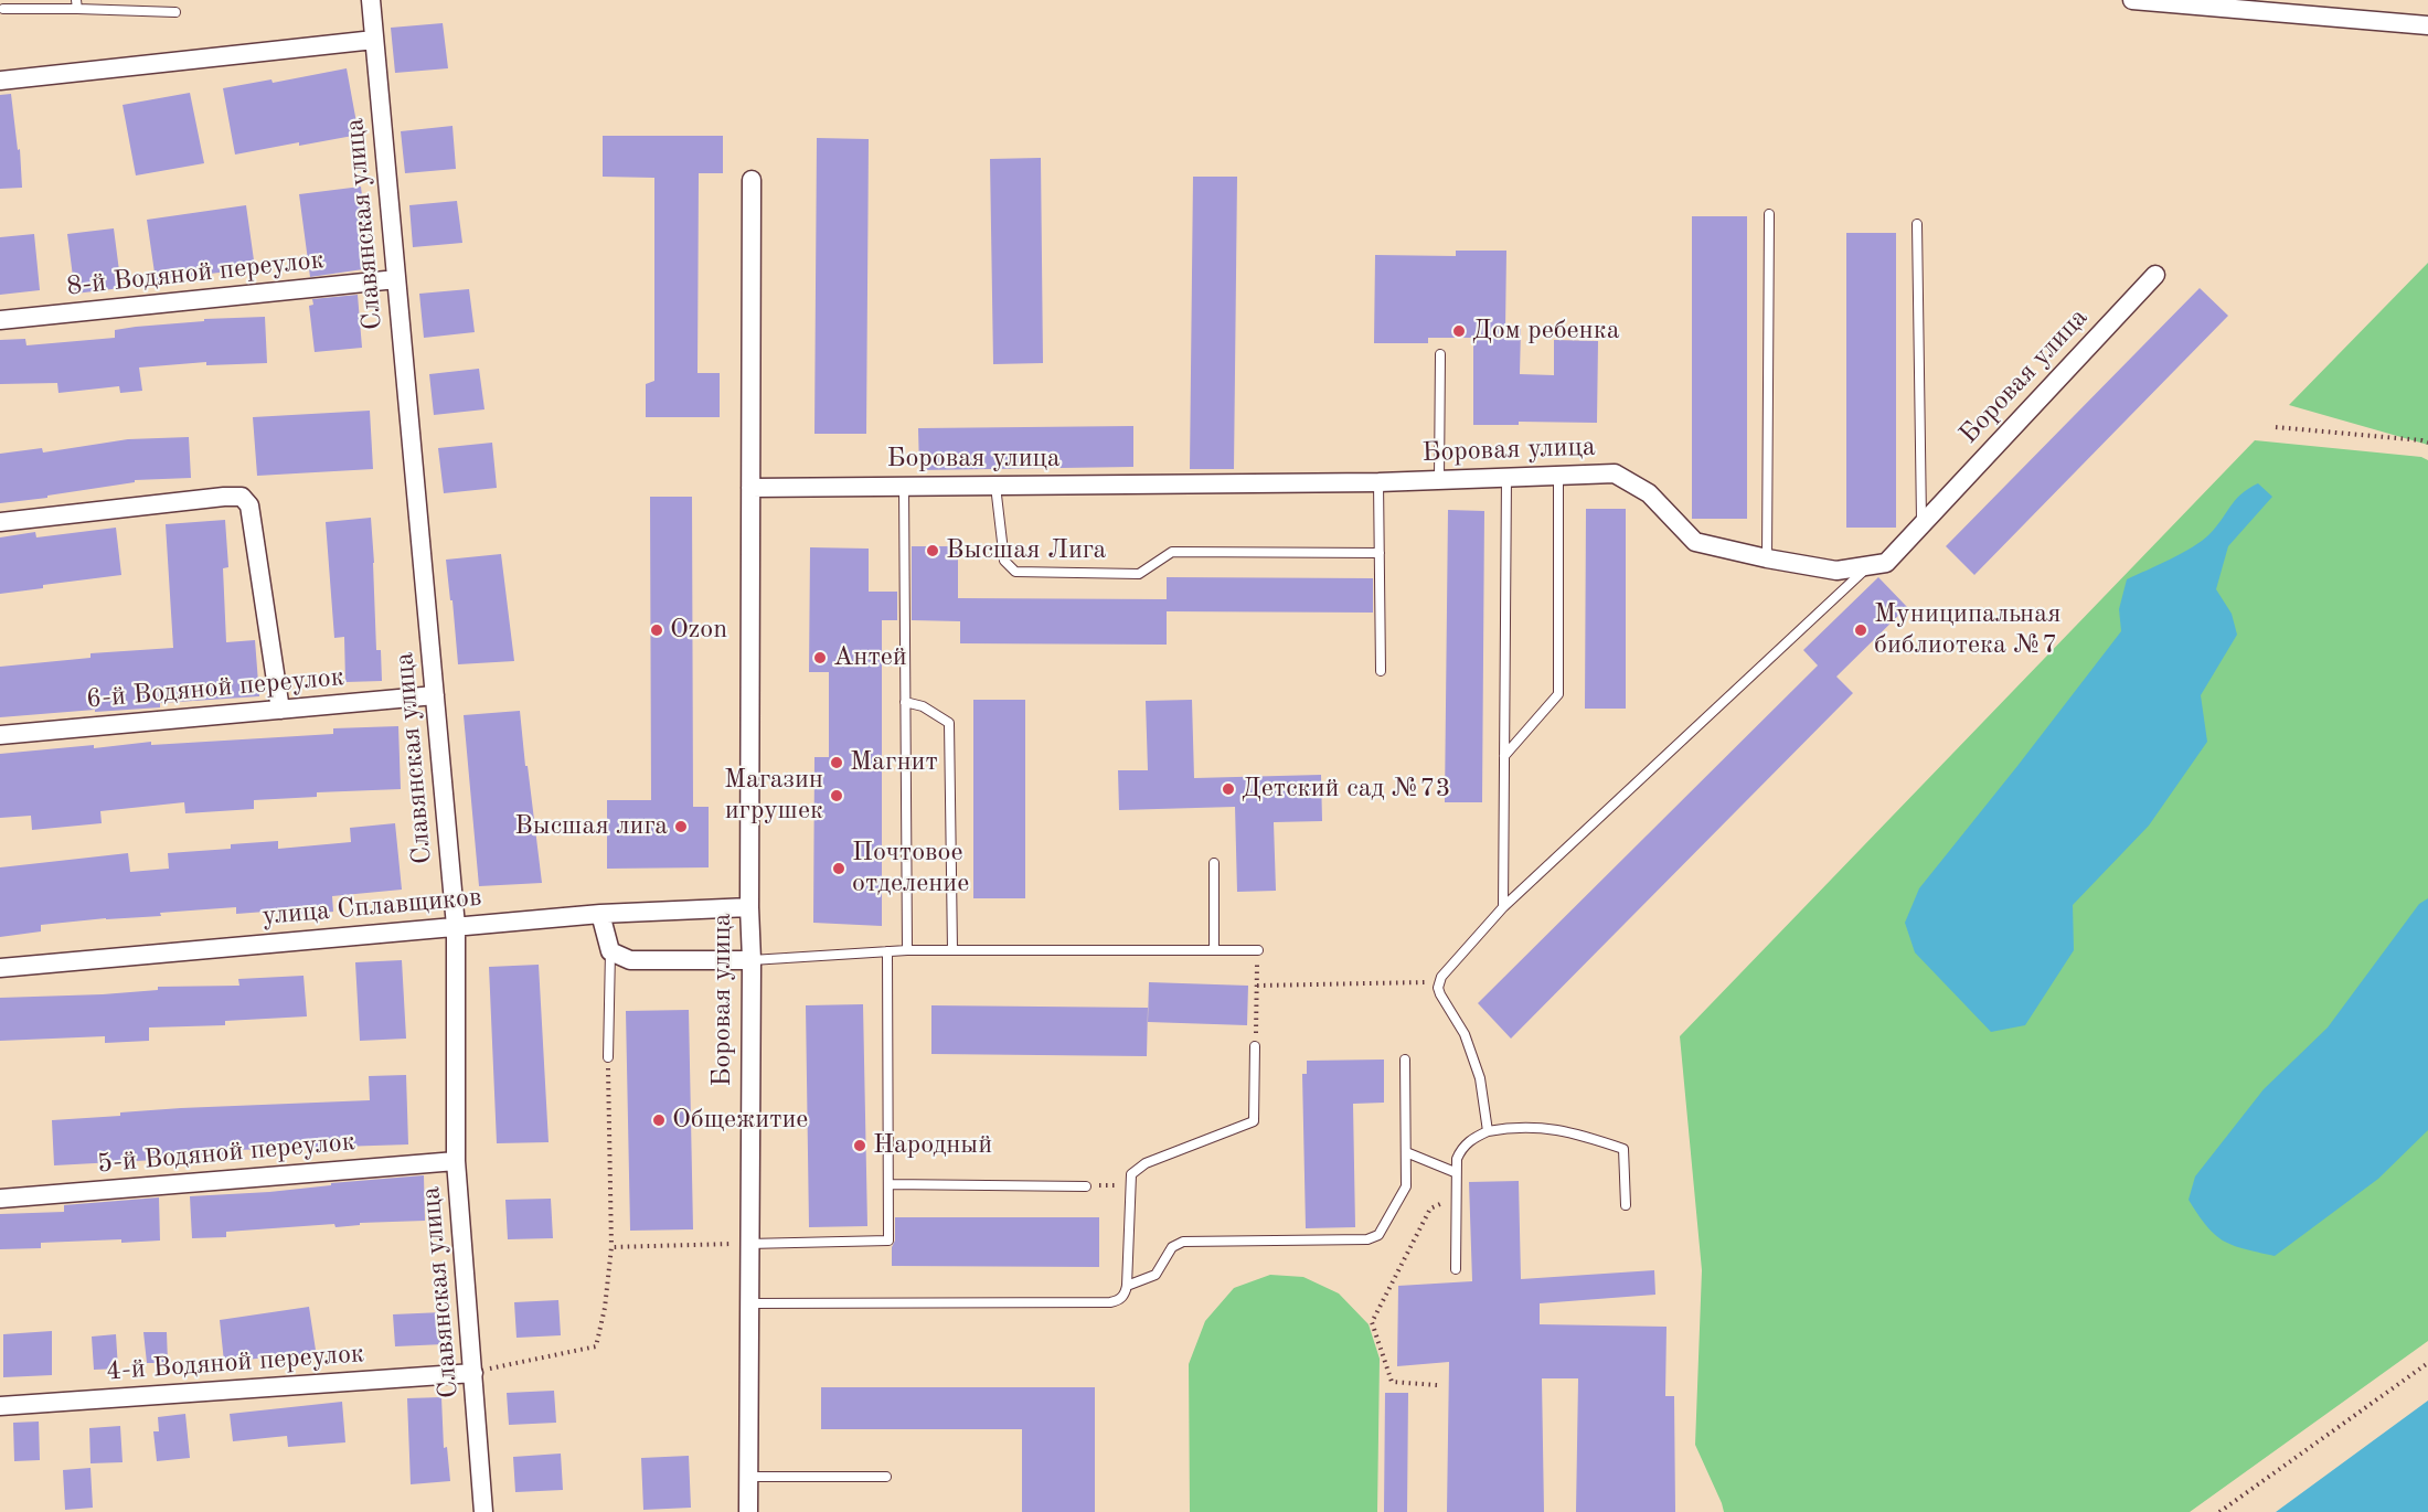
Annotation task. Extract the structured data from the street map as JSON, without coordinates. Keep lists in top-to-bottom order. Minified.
{"streets":{"street":["Славянская улица","8-й Водяной переулок","Боровая улица","6-й Водяной переулок","улица Сплавщиков","5-й Водяной переулок","4-й Водяной переулок"]},"crossings":[["Славянская улица","8-й Водяной переулок"],["Славянская улица","6-й Водяной переулок"],["Славянская улица","улица Сплавщиков"],["Славянская улица","5-й Водяной переулок"],["Славянская улица","4-й Водяной переулок"],["Боровая улица","улица Сплавщиков"]],"places":["Дом ребенка","Высшая Лига","Ozon","Муниципальная библиотека №7","Антей","Магнит","Детский сад №73","Магазин игрушек","Высшая лига","Почтовое отделение","Общежитие","Народный"]}
